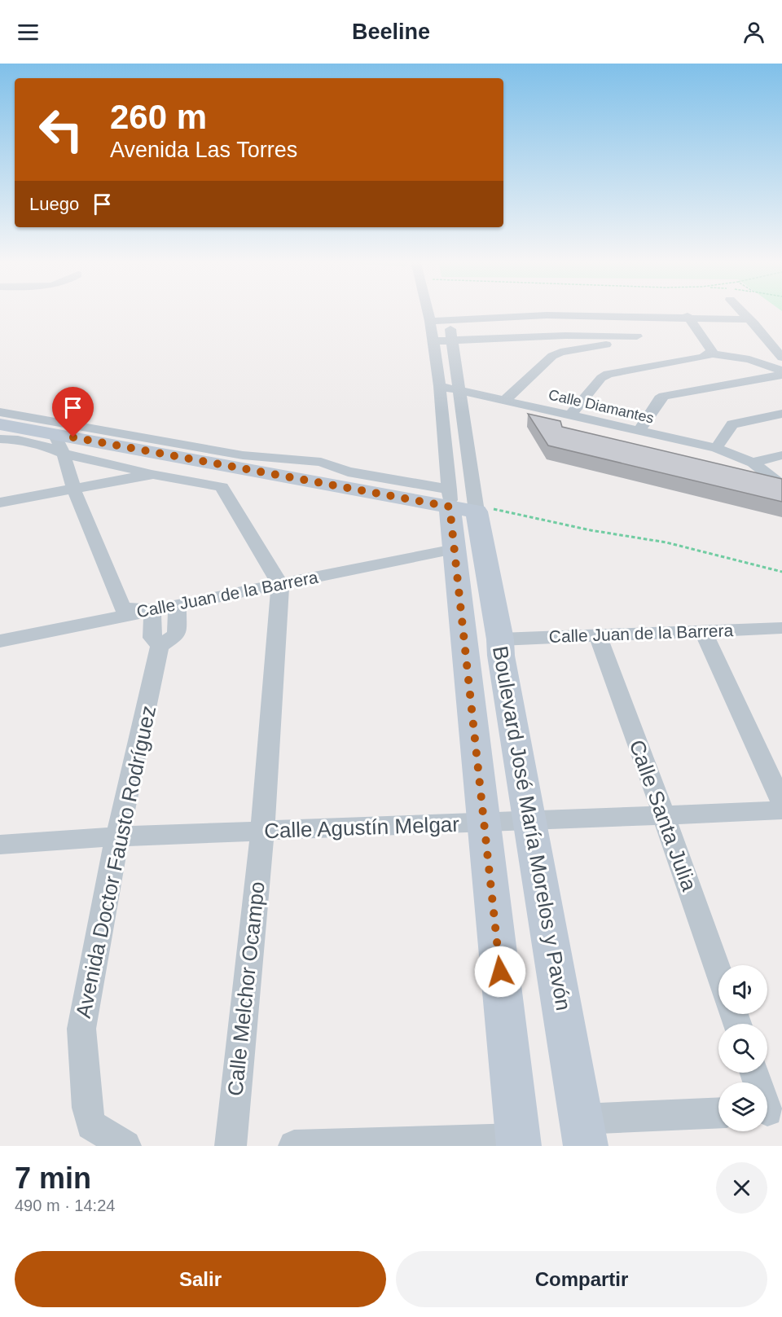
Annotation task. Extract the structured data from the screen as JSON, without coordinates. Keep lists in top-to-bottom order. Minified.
{"streets":{"street":["Calle Diamantes","Calle Juan de la Barrera","Calle Santa Julia","Calle Agustín Melgar","Boulevard José María Morelos y Pavón","Avenida Doctor Fausto Rodríguez","Calle Melchor Ocampo"]},"crossings":[["Calle Juan de la Barrera","Calle Santa Julia"],["Calle Juan de la Barrera","Boulevard José María Morelos y Pavón"],["Calle Juan de la Barrera","Avenida Doctor Fausto Rodríguez"],["Calle Juan de la Barrera","Calle Melchor Ocampo"],["Calle Santa Julia","Calle Agustín Melgar"],["Calle Agustín Melgar","Boulevard José María Morelos y Pavón"],["Calle Agustín Melgar","Avenida Doctor Fausto Rodríguez"],["Calle Agustín Melgar","Calle Melchor Ocampo"]],"page":{"header":"Beeline","turn":["260 m","Avenida Las Torres"],"then":"Luego","heading":["7 min","490 m · 14:24"],"buttons":["Salir","Compartir"]}}
